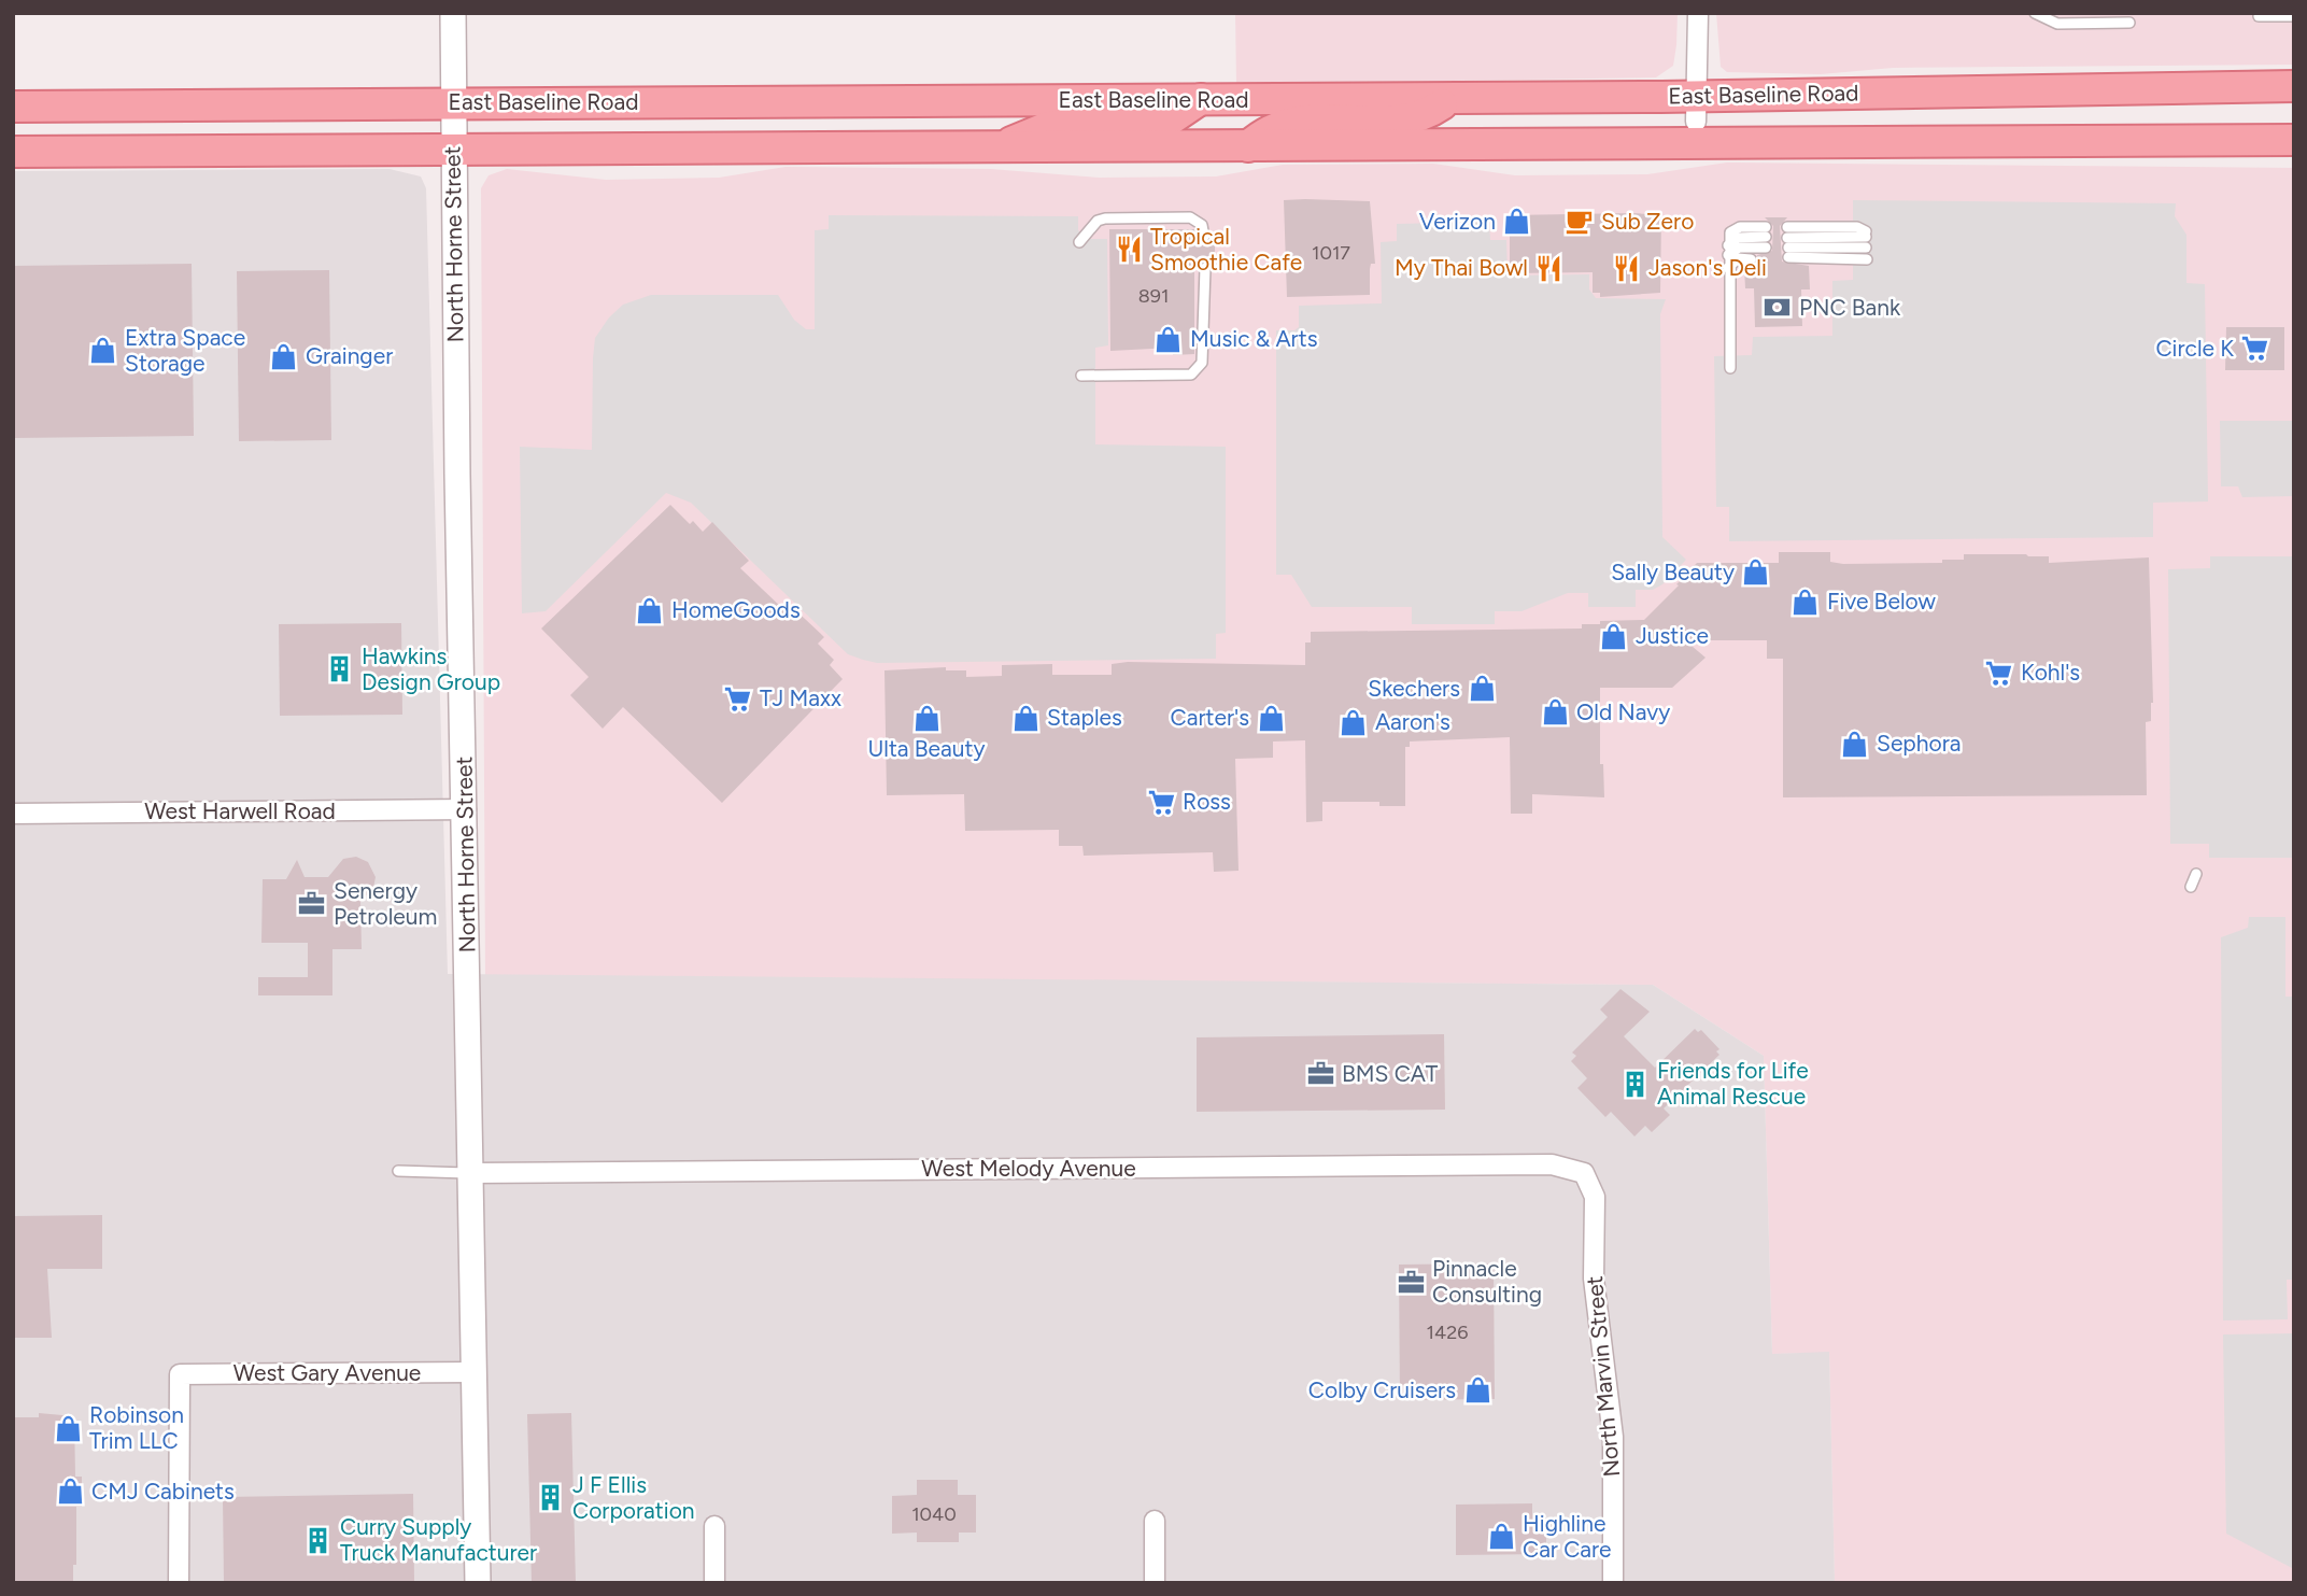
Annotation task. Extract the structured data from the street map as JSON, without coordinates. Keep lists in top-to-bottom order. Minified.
{"streets":{"main road":["East Baseline Road"],"street":["North Horne Street","West Harwell Road","West Melody Avenue","West Gary Avenue","North Marvin Street"]},"crossings":[["East Baseline Road","North Horne Street"],["North Horne Street","West Harwell Road"],["North Horne Street","West Melody Avenue"],["North Horne Street","West Gary Avenue"],["West Melody Avenue","North Marvin Street"]],"places":{"shop":["Verizon","Music & Arts","Extra Space Storage","Grainger","Sally Beauty","Five Below","HomeGoods","Justice","Skechers","Old Navy","Ulta Beauty","Staples","Carter's","Aaron's","Sephora","Colby Cruisers","Robinson Trim LLC","CMJ Cabinets","Highline Car Care"],"cafe":["Sub Zero"],"restaurant":["Tropical Smoothie Cafe","My Thai Bowl","Jason's Deli"],"bank":["PNC Bank"],"supermarket":["Circle K","Kohl's","TJ Maxx","Ross"],"building":["Hawkins Design Group","Friends for Life Animal Rescue","J F Ellis Corporation","Curry Supply Truck Manufacturer"],"office":["Senergy Petroleum","BMS CAT","Pinnacle Consulting"]},"house_numbers":["1017","891","1426","1040"]}
